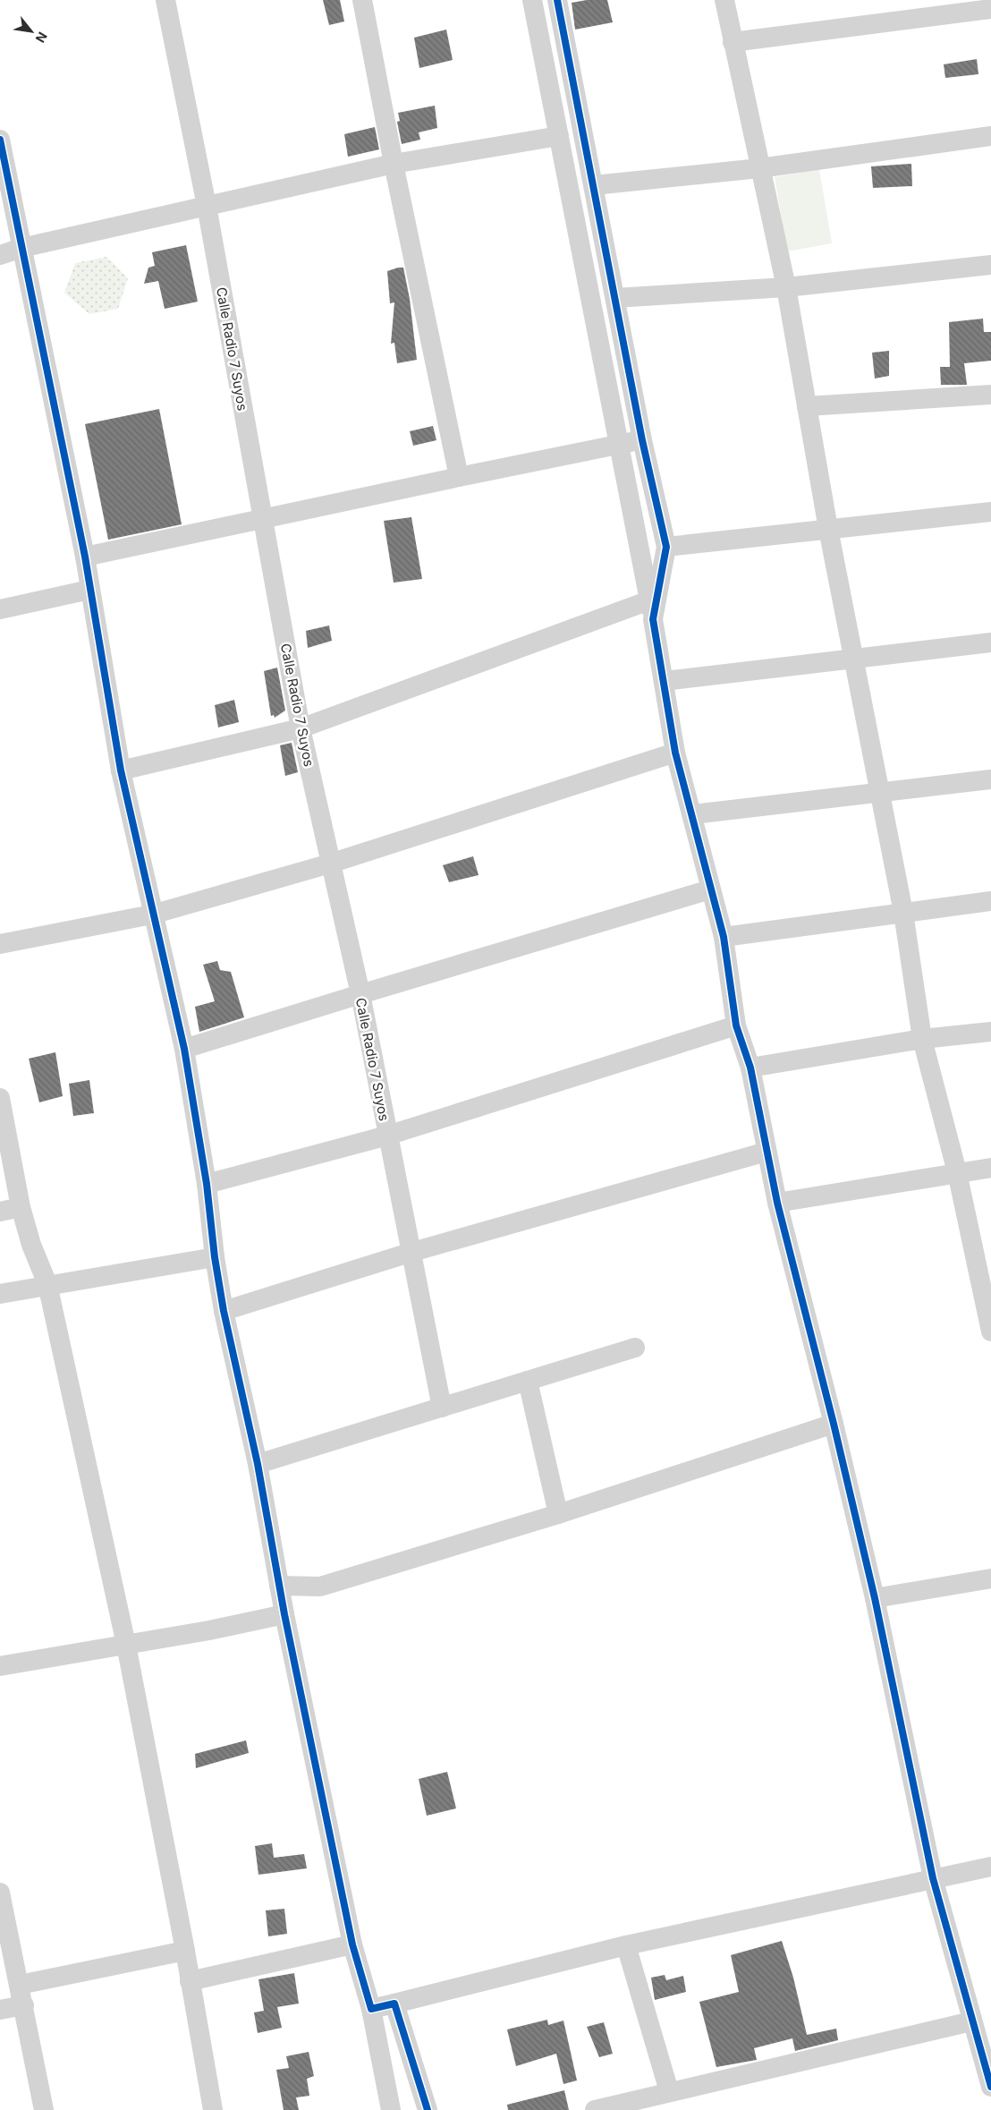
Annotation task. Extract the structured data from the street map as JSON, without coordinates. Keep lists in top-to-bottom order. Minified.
{"streets":{"street":["Calle Radio 7 Suyos"]},"north":"bottom right"}
